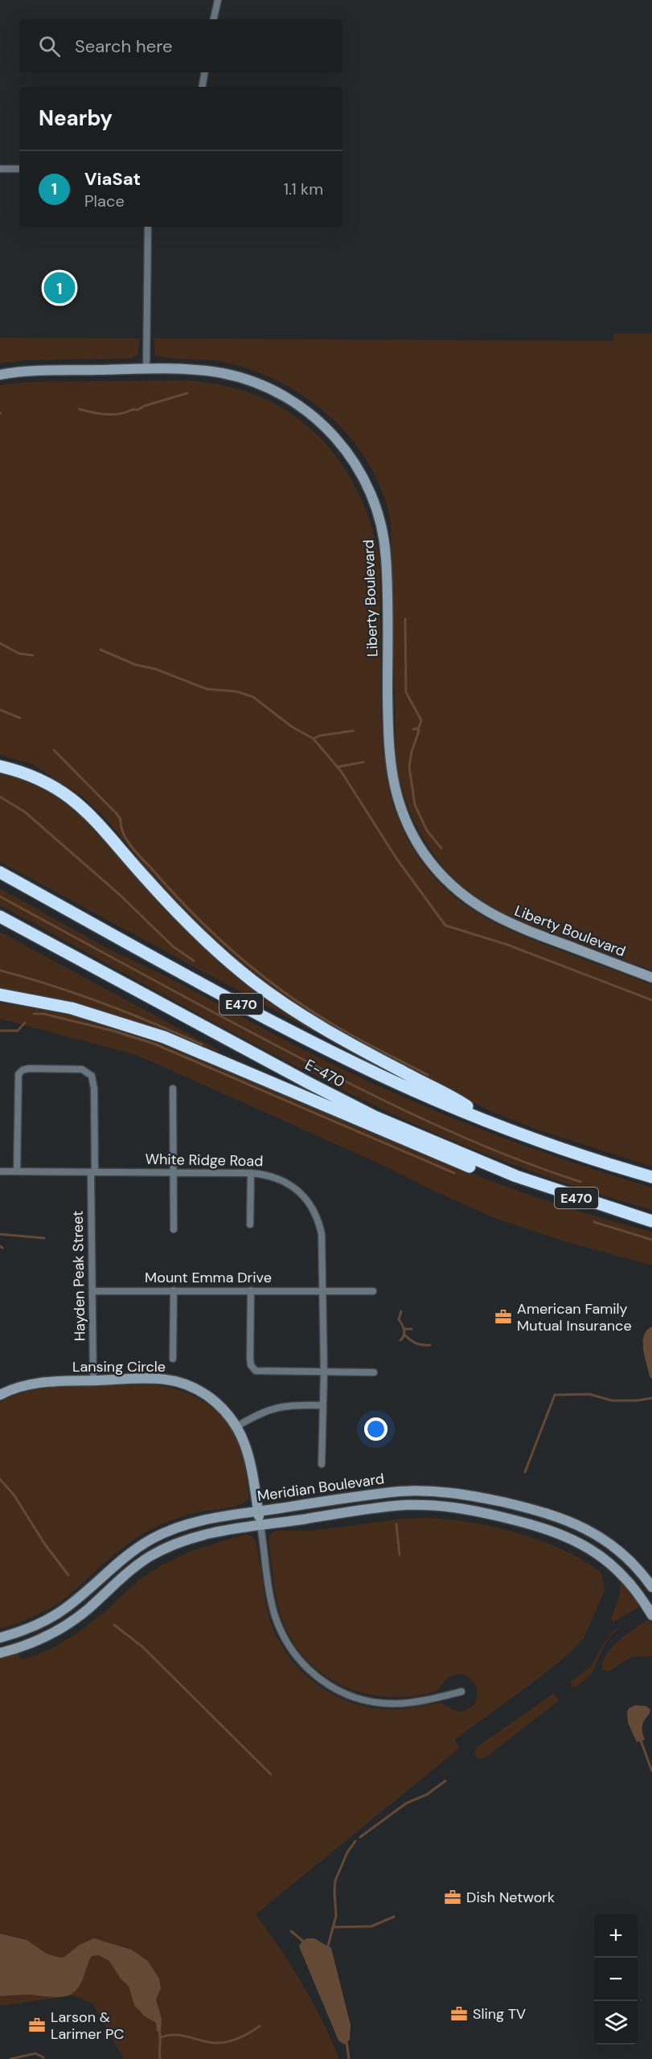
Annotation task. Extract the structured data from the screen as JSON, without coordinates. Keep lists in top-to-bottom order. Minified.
{"streets":{"highway":["E470","E-470"],"main road":["Liberty Boulevard","Lansing Circle","Meridian Boulevard"],"street":["White Ridge Road","Hayden Peak Street","Mount Emma Drive"]},"crossings":[["White Ridge Road","Hayden Peak Street"],["White Ridge Road","Mount Emma Drive"],["Hayden Peak Street","Mount Emma Drive"],["Hayden Peak Street","Lansing Circle"],["Lansing Circle","Meridian Boulevard"]],"places":{"office":["American Family Mutual Insurance","Dish Network","Sling TV","Larson & Larimer PC"]},"page":{"search":"Search here","heading":"Nearby","list":[{"mark":"1","name":"ViaSat","note":"Place","value":"1.1 km"}],"pins":"1","map_buttons":["+","−"]}}
